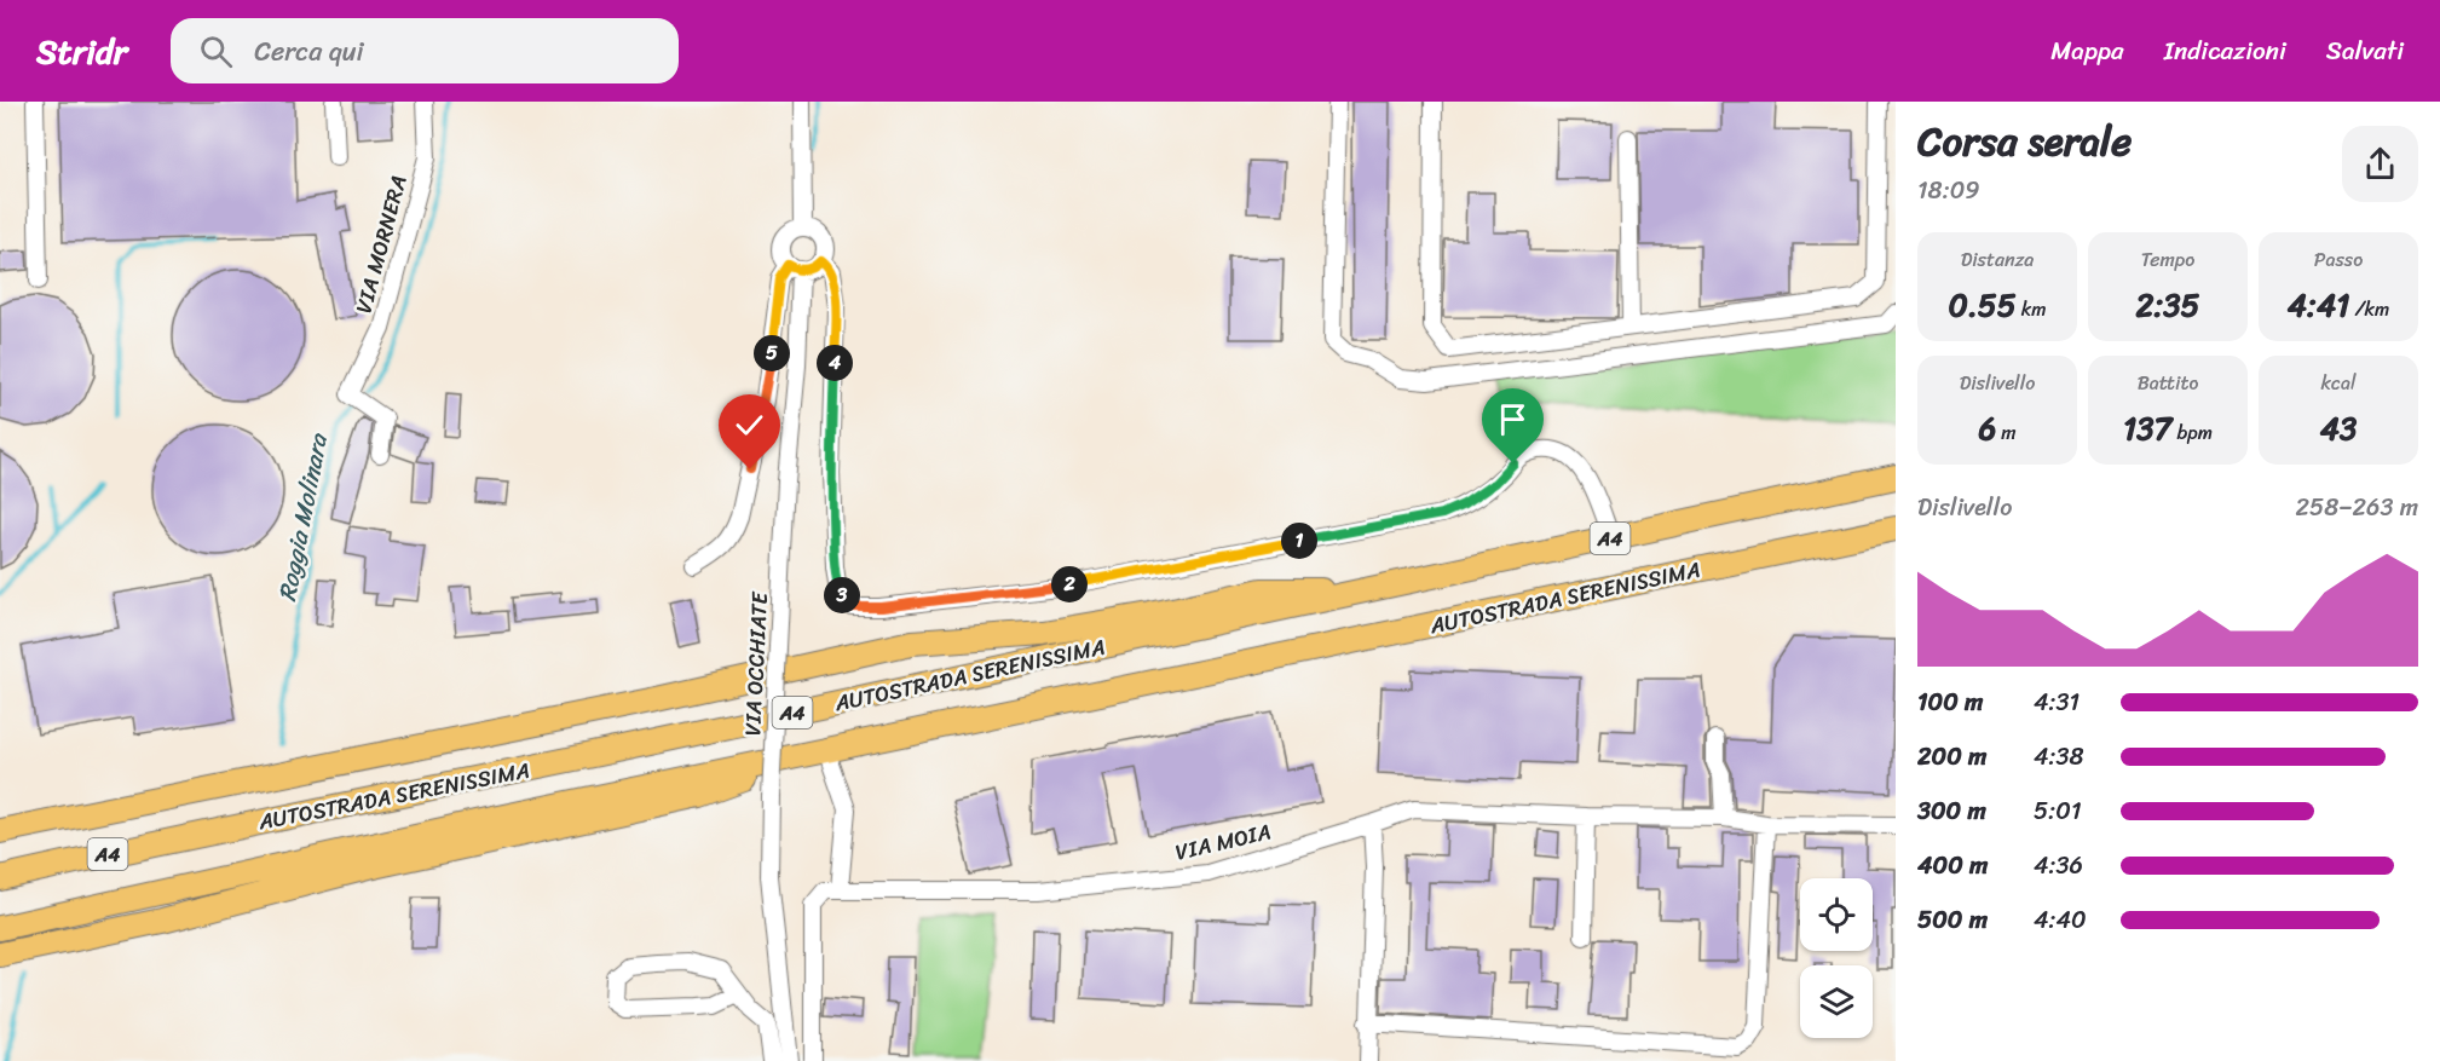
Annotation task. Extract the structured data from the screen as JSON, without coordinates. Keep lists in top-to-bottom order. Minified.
{"streets":{"highway":["A4","AUTOSTRADA SERENISSIMA"],"street":["VIA MORNERA","VIA OCCHIATE","VIA MOIA"]},"water":["Roggia Molinara"],"page":{"header":"Stridr","search":"Cerca qui","nav":["Mappa","Indicazioni","Salvati"],"heading":["Corsa serale","18:09"],"stats":[["Distanza","0.55 km"],["Tempo","2:35"],["Passo","4:41 /km"],["Dislivello","6 m"],["Battito","137 bpm"],["kcal","43"]],"pins":["5","4","1","2","3"],"chart":["Dislivello","258–263 m"],"list":[{"name":"100 m","note":"4:31"},{"name":"200 m","note":"4:38"},{"name":"300 m","note":"5:01"},{"name":"400 m","note":"4:36"},{"name":"500 m","note":"4:40"}]}}
